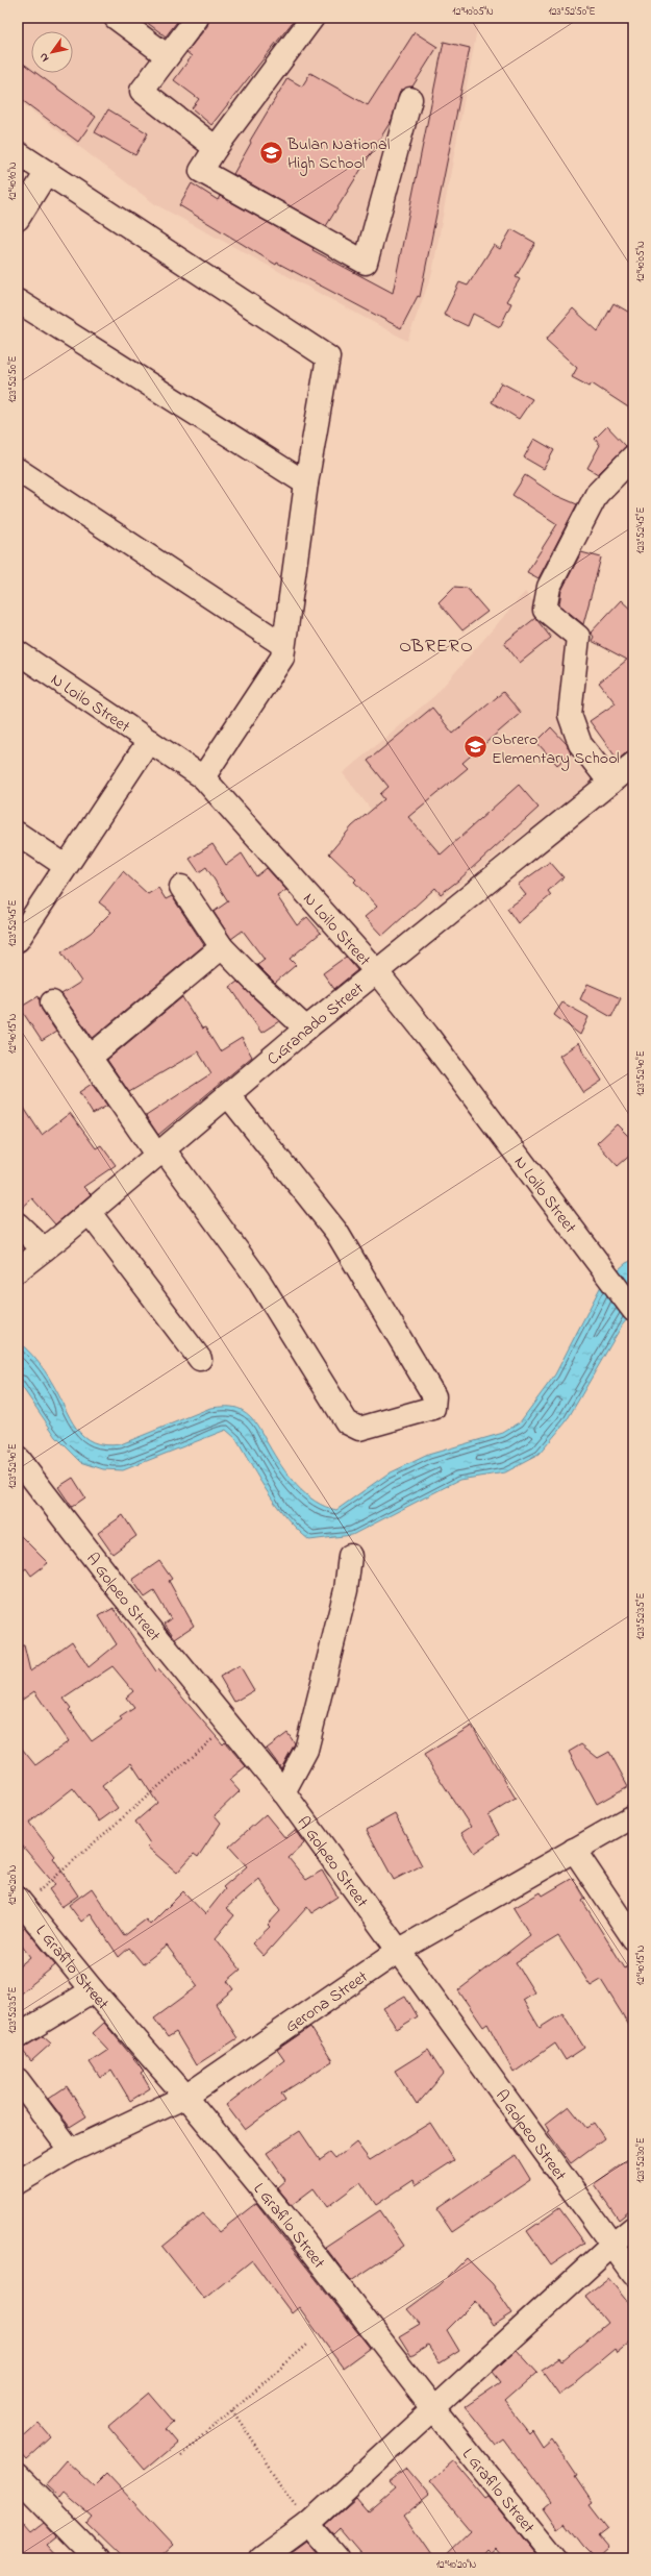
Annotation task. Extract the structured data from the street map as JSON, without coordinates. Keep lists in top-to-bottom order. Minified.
{"streets":{"street":["N Loilo Street","C.Granado Street","A Golpeo Street","L Grafilo Street","Gerona Street"]},"crossings":[["N Loilo Street","C.Granado Street"],["A Golpeo Street","Gerona Street"],["L Grafilo Street","Gerona Street"]],"districts":["OBRERO"],"places":{"school or university":["Bulan National High School","Obrero Elementary School"]},"north":"bottom left","coordinates":["12°40'05\"N","123°52'50\"E","12°40'10\"N","123°52'45\"E","12°40'15\"N","123°52'40\"E","123°52'35\"E","12°40'20\"N","123°52'30\"E"]}
